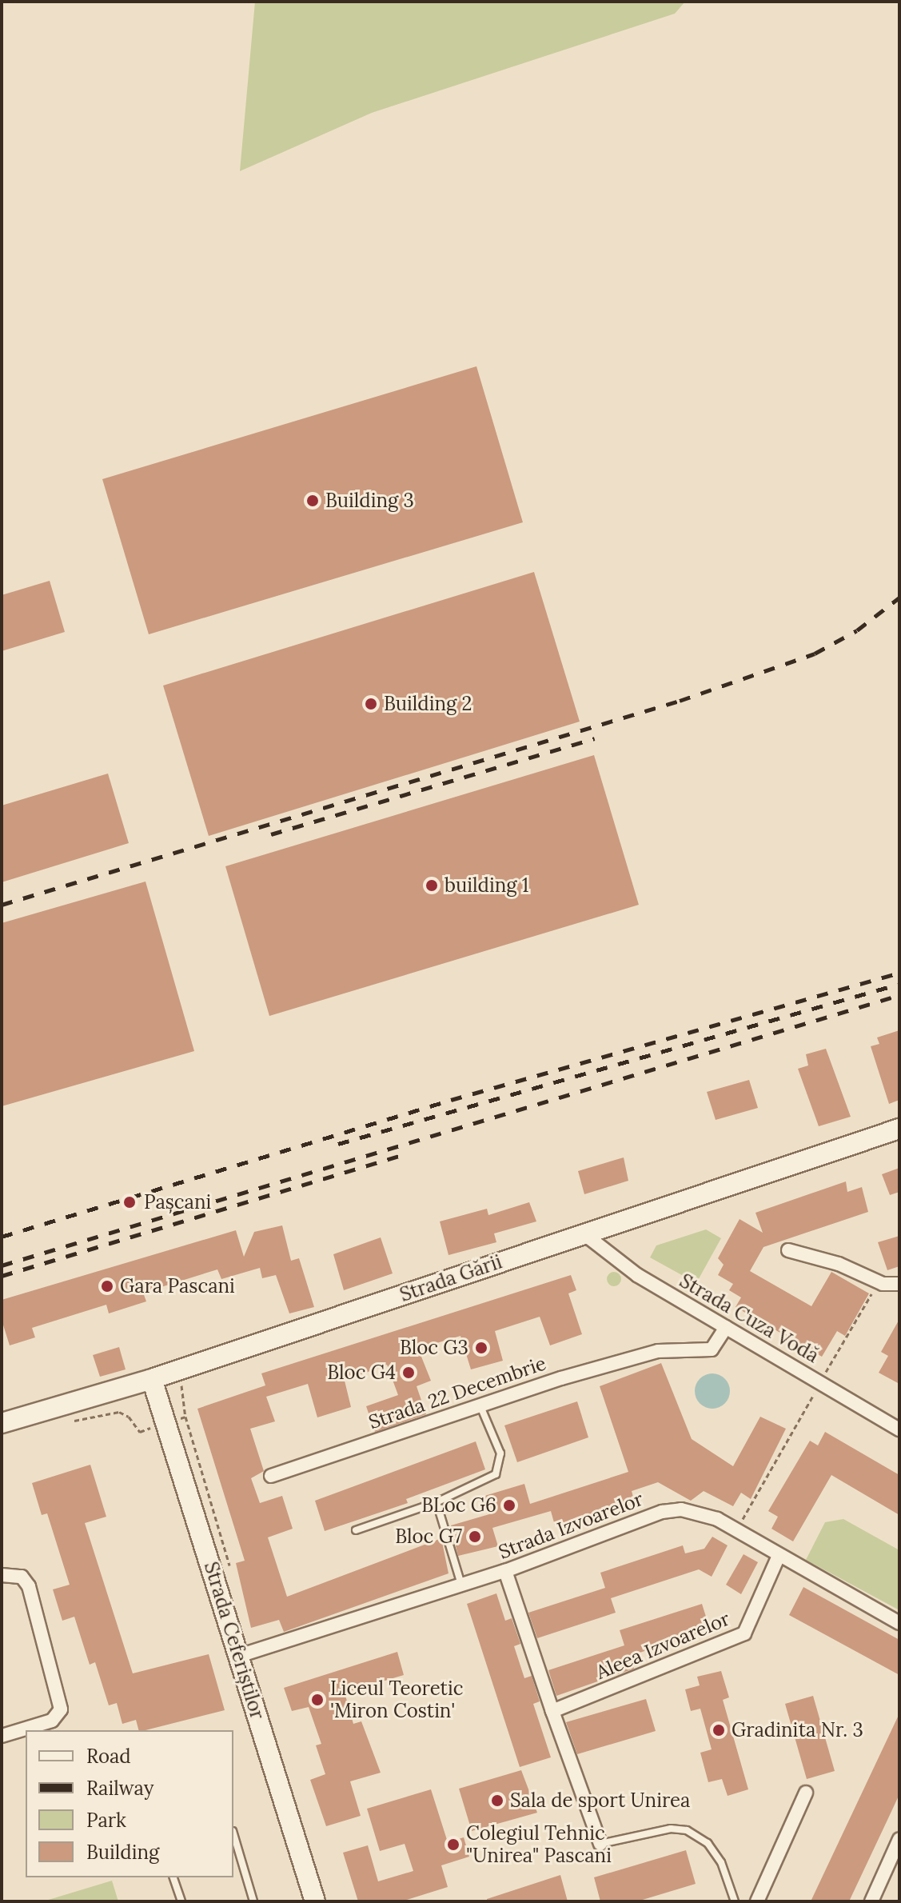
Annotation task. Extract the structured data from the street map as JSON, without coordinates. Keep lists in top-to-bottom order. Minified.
{"streets":{"street":["Strada Gării","Strada Cuza Vodă","Strada 22 Decembrie","Strada Izvoarelor","Strada Ceferiștilor","Aleea Izvoarelor"]},"crossings":[["Strada Gării","Strada Cuza Vodă"],["Strada Gării","Strada Ceferiștilor"],["Strada Cuza Vodă","Strada 22 Decembrie"],["Strada Izvoarelor","Strada Ceferiștilor"],["Strada Izvoarelor","Aleea Izvoarelor"]],"places":["Building 3","Building 2","building 1","Pașcani","Gara Pascani","Bloc G3","Bloc G4","BLoc G6","Bloc G7","Liceul Teoretic 'Miron Costin'","Gradinita Nr. 3","Sala de sport Unirea","Colegiul Tehnic \"Unirea\" Pascani"],"legend":["Road","Railway","Park","Building"]}
